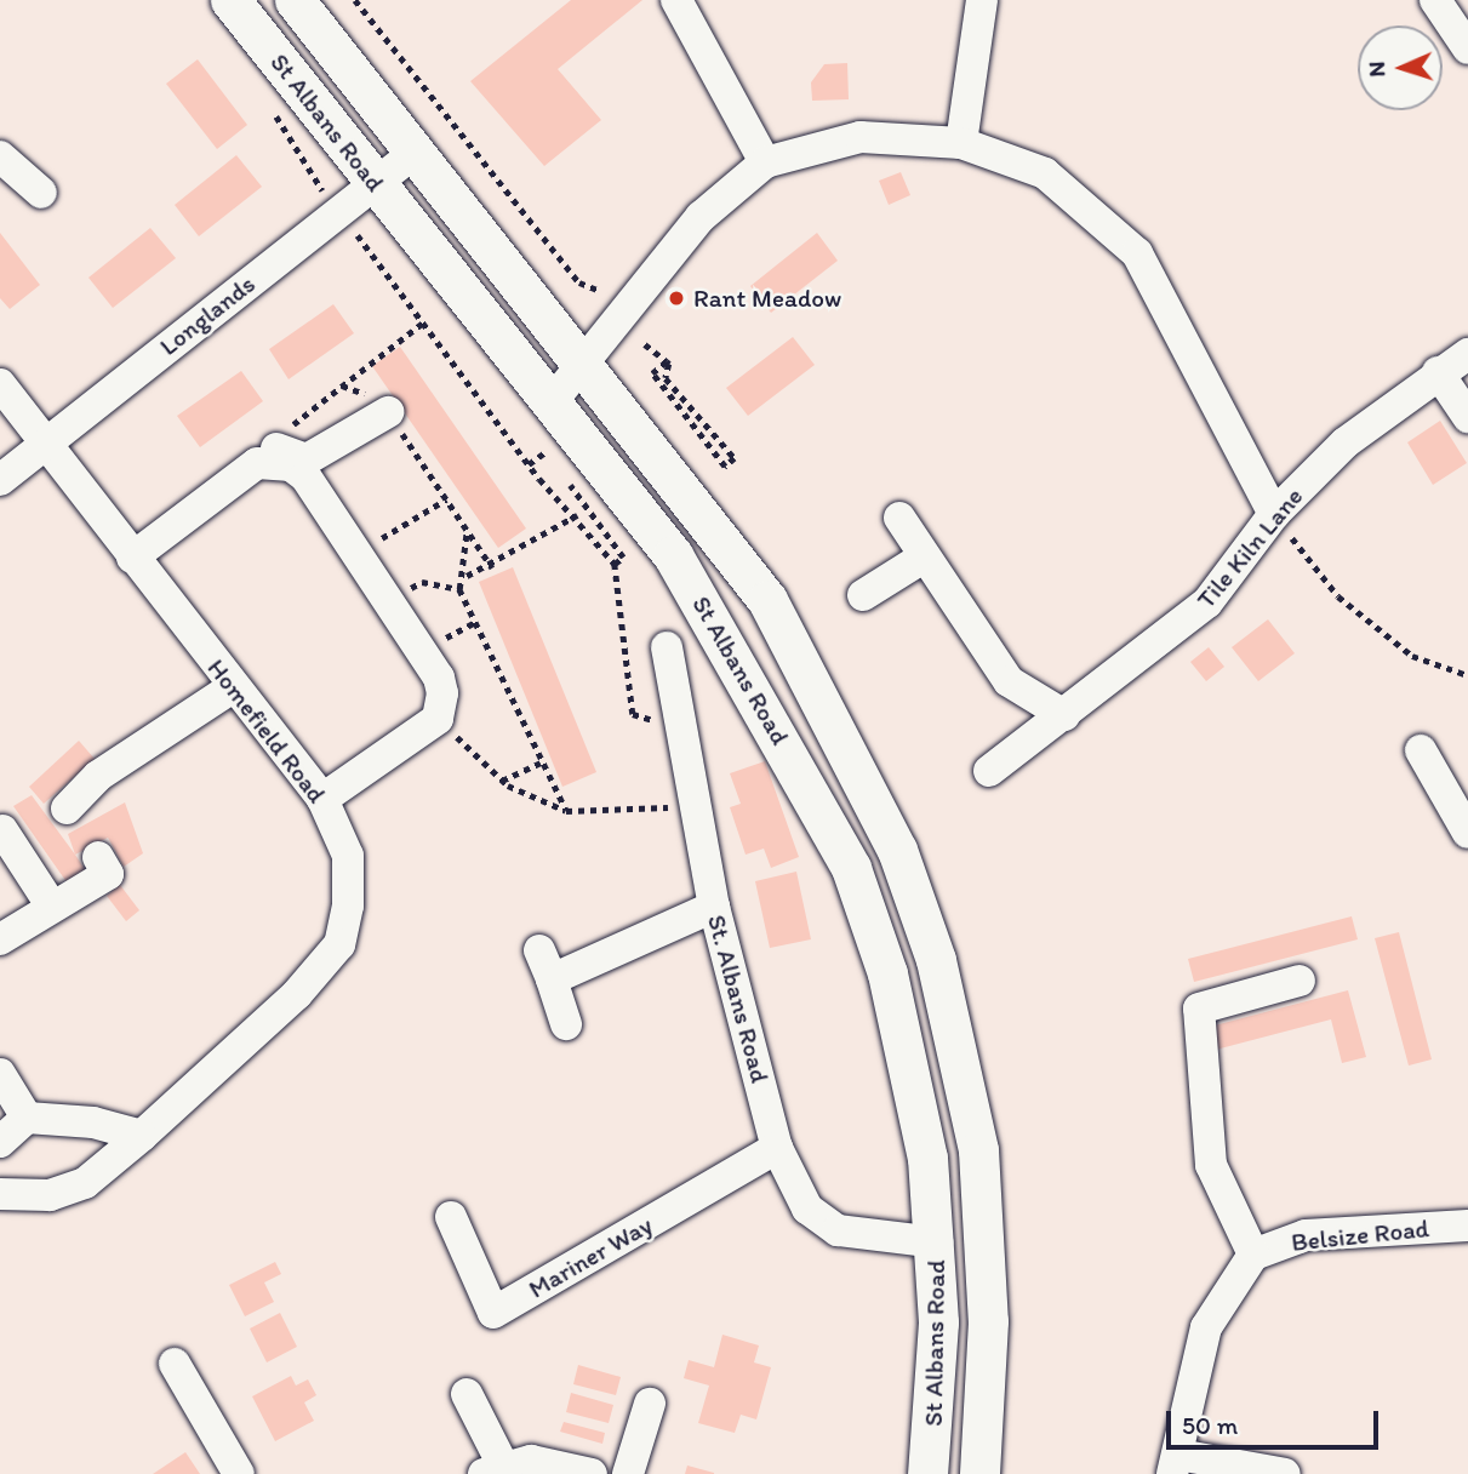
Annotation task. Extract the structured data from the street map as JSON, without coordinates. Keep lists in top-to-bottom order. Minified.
{"streets":{"main road":["St Albans Road"],"street":["Longlands","Tile Kiln Lane","Homefield Road","St. Albans Road","Belsize Road","Mariner Way"]},"crossings":[["St Albans Road","Longlands"],["St Albans Road","St. Albans Road"],["Longlands","Homefield Road"],["St. Albans Road","Mariner Way"]],"places":["Rant Meadow"],"scale_bar":"50 m","north":"left"}
